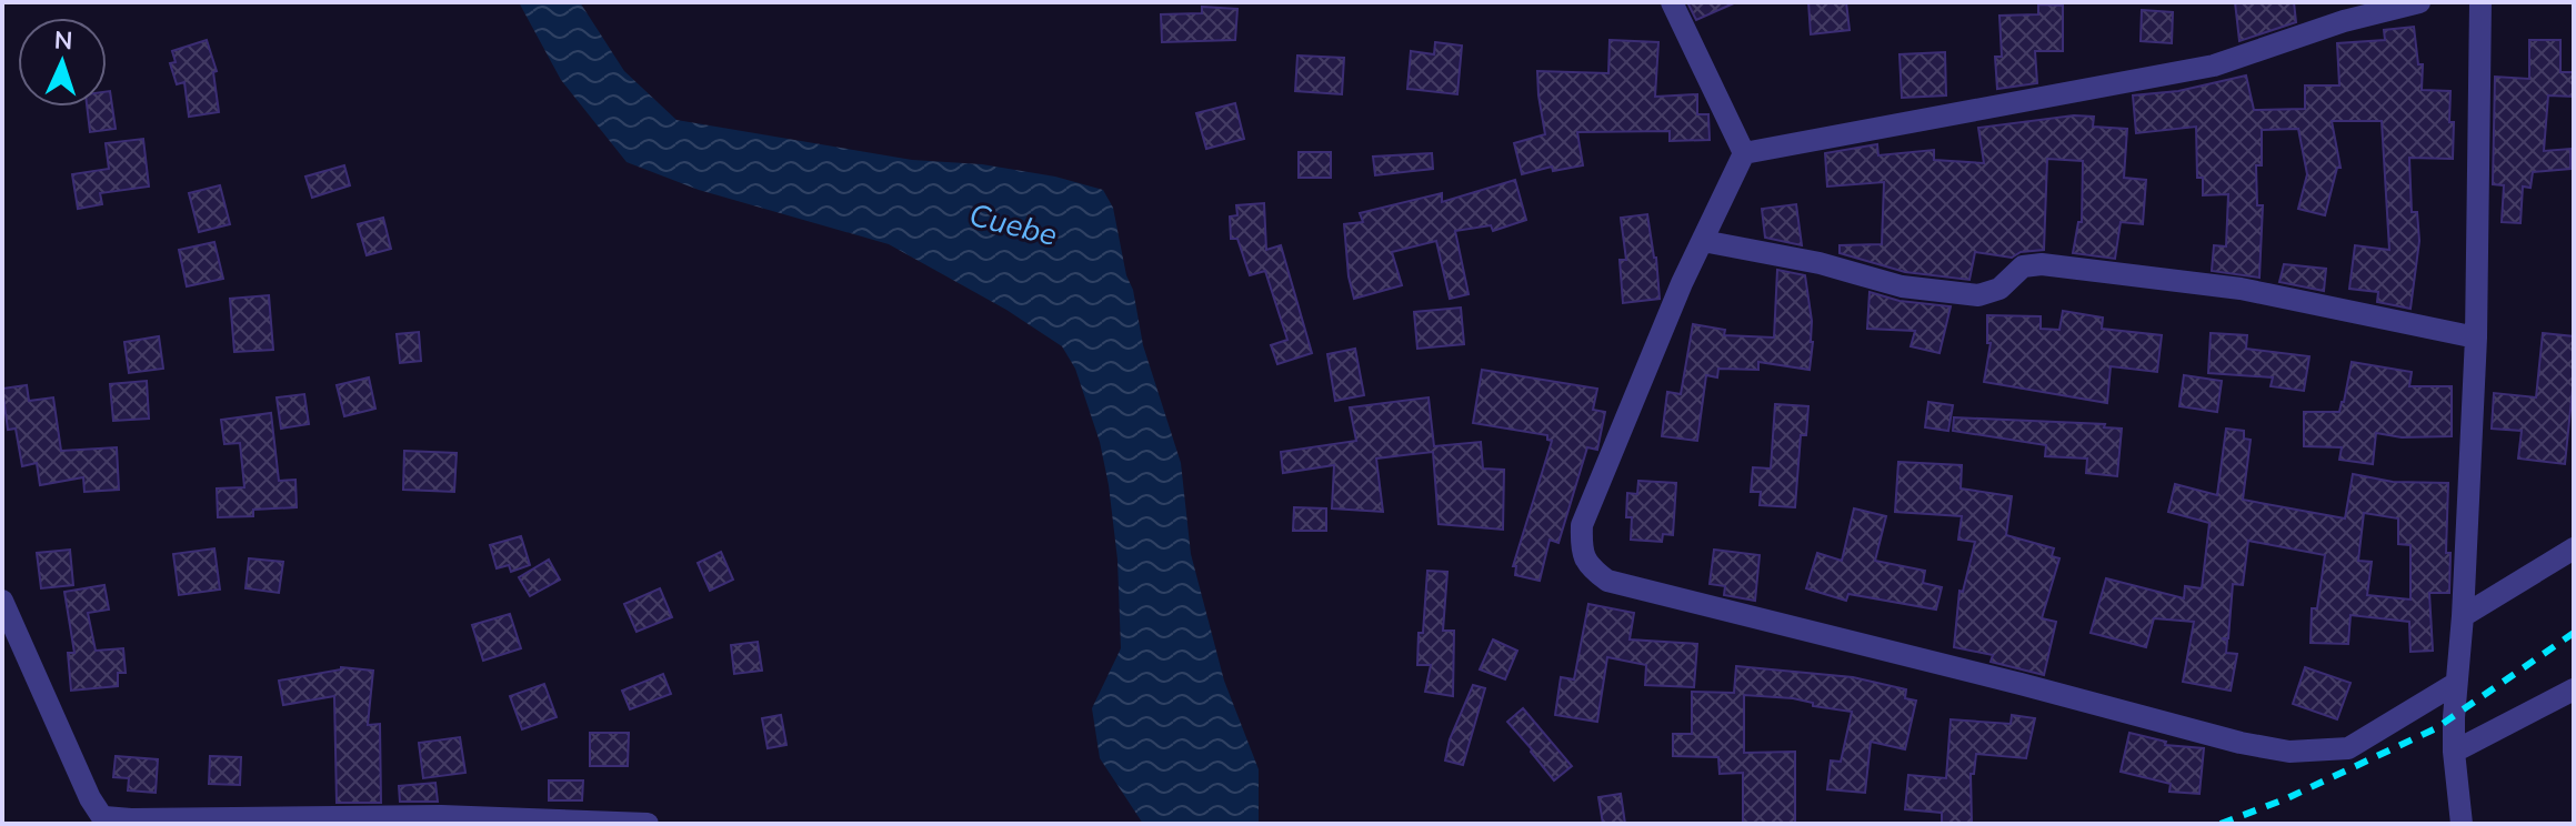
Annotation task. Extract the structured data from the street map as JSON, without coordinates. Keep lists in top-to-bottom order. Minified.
{"water":["Cuebe"],"north":"top"}
